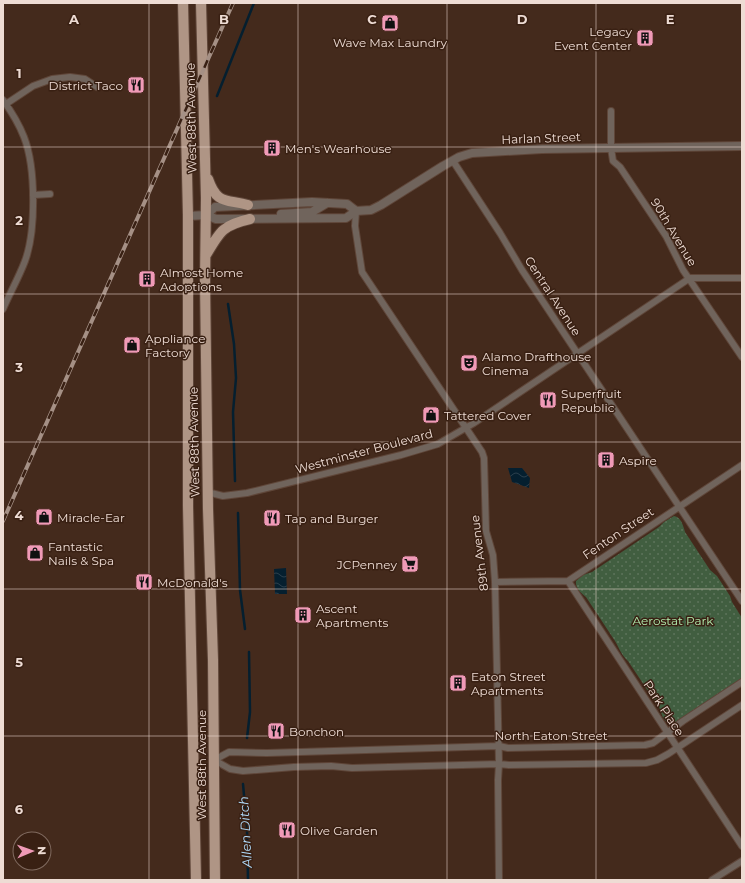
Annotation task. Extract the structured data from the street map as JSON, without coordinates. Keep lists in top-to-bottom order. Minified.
{"streets":{"main road":["West 88th Avenue"],"street":["Harlan Street","90th Avenue","Central Avenue","Westminster Boulevard","Fenton Street","89th Avenue","Park Place","North Eaton Street"]},"crossings":[["West 88th Avenue","Harlan Street"],["West 88th Avenue","Westminster Boulevard"],["West 88th Avenue","North Eaton Street"],["Harlan Street","90th Avenue"],["Harlan Street","Central Avenue"],["Harlan Street","89th Avenue"],["90th Avenue","Westminster Boulevard"],["Central Avenue","Westminster Boulevard"],["Central Avenue","Fenton Street"],["Westminster Boulevard","89th Avenue"],["Fenton Street","Park Place"],["89th Avenue","North Eaton Street"],["Park Place","North Eaton Street"]],"water":["Allen Ditch"],"parks":["Aerostat Park"],"places":{"shop":["Wave Max Laundry","Appliance Factory","Tattered Cover","Miracle-Ear","Fantastic Nails & Spa"],"building":["Legacy Event Center","Men's Wearhouse","Almost Home Adoptions","Aspire","Ascent Apartments","Eaton Street Apartments"],"restaurant":["District Taco","Superfruit Republic","Tap and Burger","McDonald's","Bonchon","Olive Garden"],"theatre":["Alamo Drafthouse Cinema"],"supermarket":["JCPenney"]},"north":"right","grid":{"columns":["A","B","C","D","E"],"rows":["1","2","3","4","5","6"]}}
